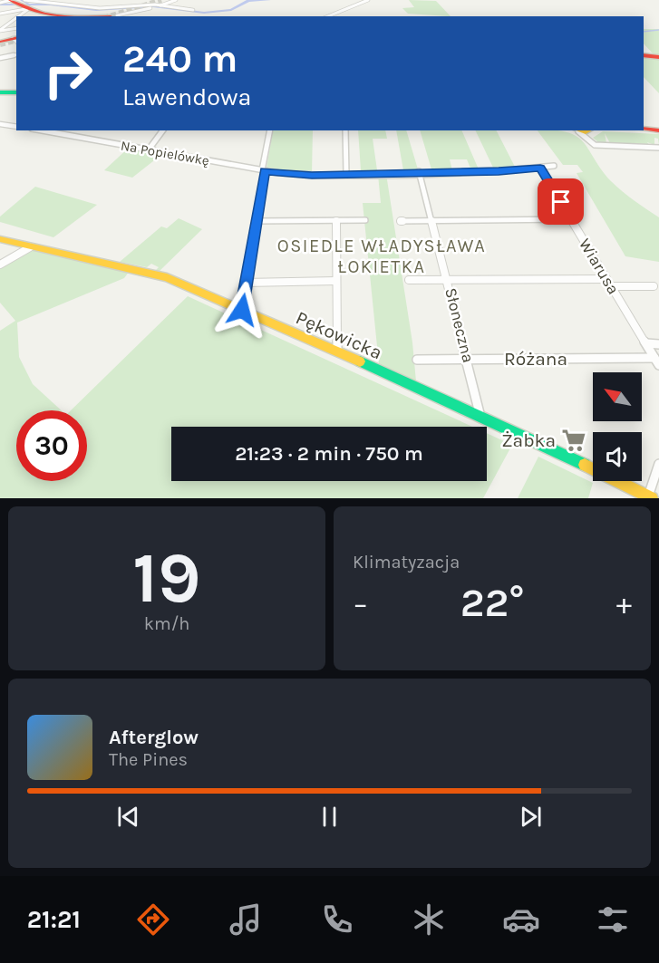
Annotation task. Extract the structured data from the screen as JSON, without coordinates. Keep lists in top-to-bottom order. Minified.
{"streets":{"street":["Na Popielówkę","Wiarusa","Słoneczna","Pękowicka","Różana"]},"crossings":[["Na Popielówkę","Wiarusa"],["Na Popielówkę","Słoneczna"],["Wiarusa","Różana"],["Słoneczna","Pękowicka"],["Słoneczna","Różana"]],"districts":["OSIEDLE WŁADYSŁAWA ŁOKIETKA"],"places":{"supermarket":["Żabka"]},"north":"top left","page":{"turn":["240 m","Lawendowa"],"limit":"30","trip":"21:23 · 2 min · 750 m","tile":[["19","km/h"],"Klimatyzacja"],"heat":["−","22°","+"],"song":["Afterglow","The Pines"],"tabs":"21:21"}}
